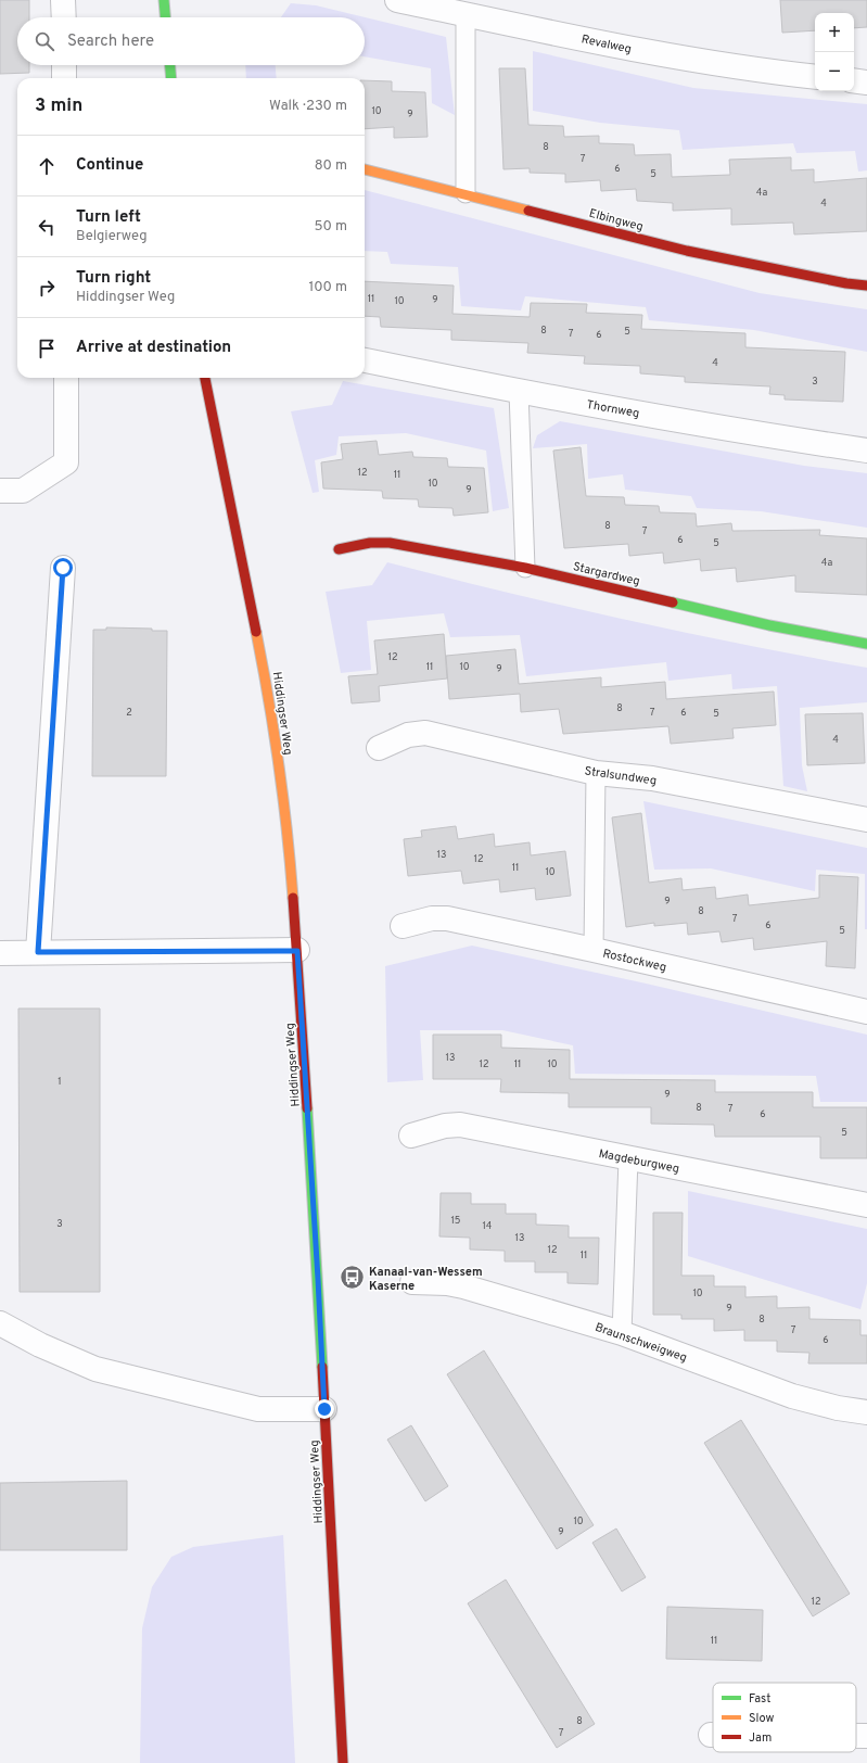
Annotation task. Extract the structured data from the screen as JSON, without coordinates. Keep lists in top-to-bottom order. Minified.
{"streets":{"main road":["Elbingweg","Stargardweg","Hiddingser Weg"],"street":["Revalweg","Thornweg","Stralsundweg","Rostockweg","Magdeburgweg","Braunschweigweg"]},"places":{"bus stop":["Kanaal-van-Wessem Kaserne"]},"house_numbers":["10","9","8","7","6","5","4a","4","11","9","10","8","5","7","6","4","3","12","11","10","9","8","7","6","5","4a","12","11","10","9","8","2","7","6","5","4","13","12","11","10","9","8","7","6","5","13","12","11","10","1","9","8","7","6","5","15","3","14","13","12","11","10","9","8","7","6","10","9","12","11","8","7"],"legend":["Fast","Slow","Jam"],"page":{"map_buttons":["+","−"],"search":"Search here","heading":["3 min","Walk · 230 m"],"list":[["Continue","80 m"],["Turn left","Belgierweg","50 m"],["Turn right","Hiddingser Weg","100 m"],"Arrive at destination"]}}
